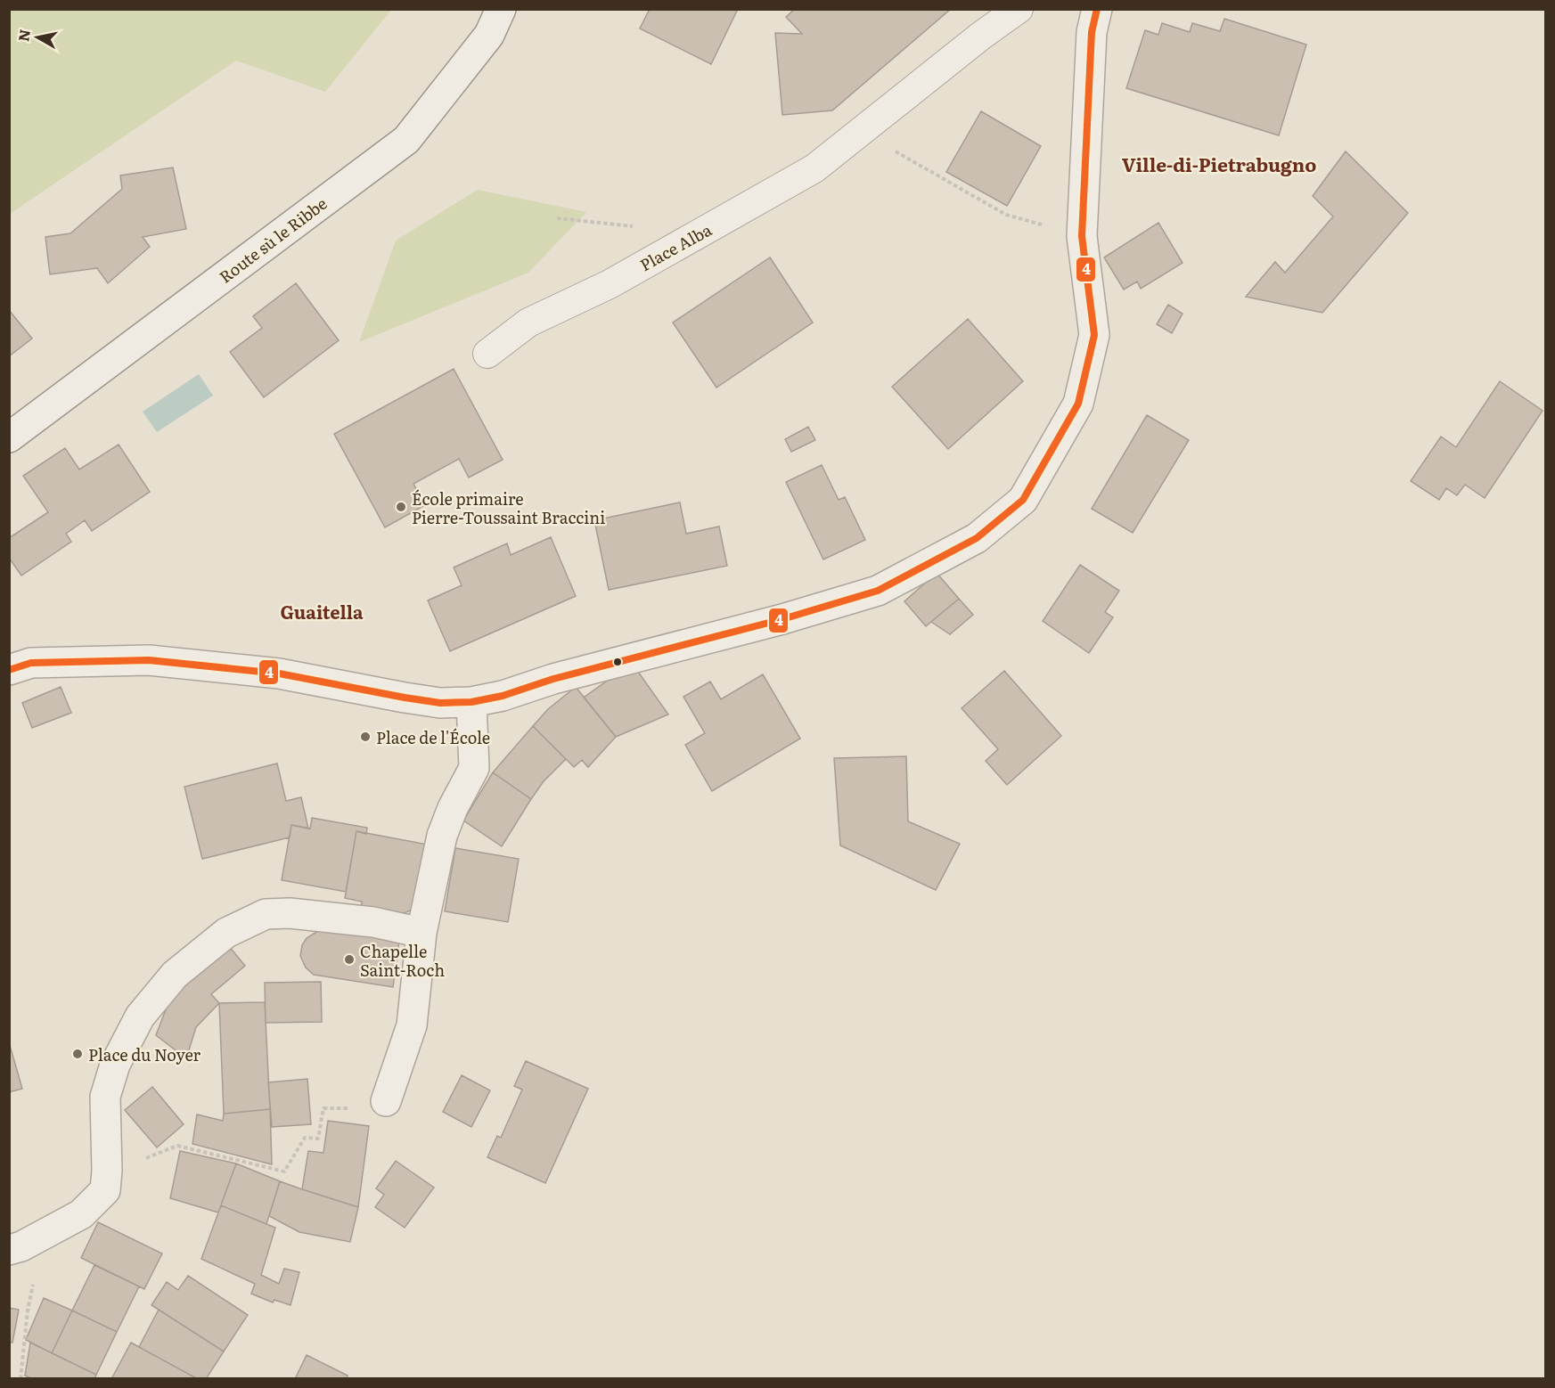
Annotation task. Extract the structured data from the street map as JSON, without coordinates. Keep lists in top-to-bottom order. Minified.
{"streets":{"street":["Route sù le Ribbe","Place Alba"]},"districts":["Ville-di-Pietrabugno","Guaitella"],"places":["École primaire Pierre-Toussaint Braccini","Place de l'École","Chapelle Saint-Roch","Place du Noyer"],"lines":["transit line 4"],"north":"left"}
